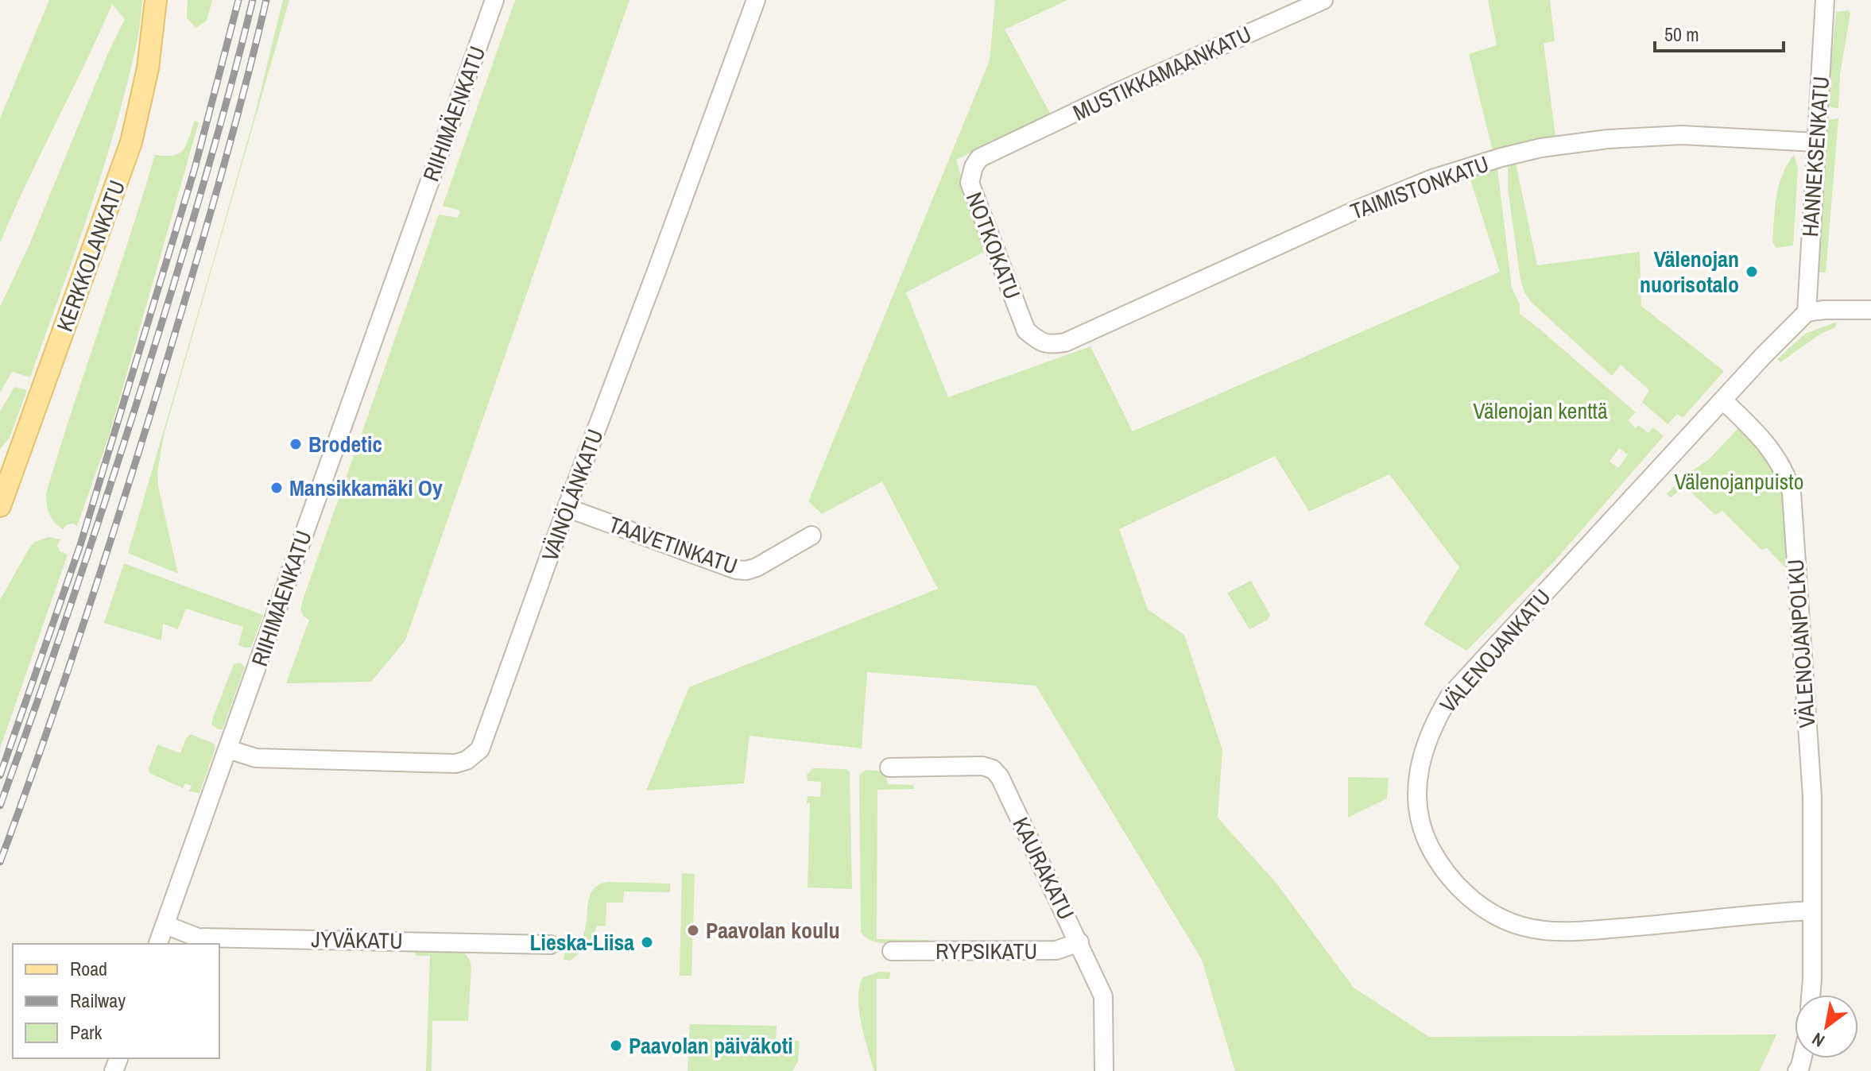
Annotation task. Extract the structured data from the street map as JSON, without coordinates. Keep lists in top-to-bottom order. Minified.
{"streets":{"main road":["KERKKOLANKATU"],"street":["MUSTIKKAMAANKATU","RIIHIMÄENKATU","HANNEKSENKATU","TAIMISTONKATU","NOTKOKATU","VÄINÖLÄNKATU","TAAVETINKATU","VÄLENOJANPOLKU","VÄLENOJANKATU","KAURAKATU","JYVÄKATU","RYPSIKATU"]},"crossings":[["MUSTIKKAMAANKATU","NOTKOKATU"],["RIIHIMÄENKATU","VÄINÖLÄNKATU"],["RIIHIMÄENKATU","JYVÄKATU"],["HANNEKSENKATU","TAIMISTONKATU"],["HANNEKSENKATU","VÄLENOJANKATU"],["TAIMISTONKATU","NOTKOKATU"],["VÄINÖLÄNKATU","TAAVETINKATU"],["VÄLENOJANPOLKU","VÄLENOJANKATU"],["KAURAKATU","RYPSIKATU"]],"parks":["Välenojan kenttä","Välenojanpuisto"],"places":["Välenojan nuorisotalo","Brodetic","Mansikkamäki Oy","Paavolan koulu","Lieska-Liisa","Paavolan päiväkoti"],"legend":["Road","Railway","Park"],"scale_bar":"50 m","north":"bottom left"}
